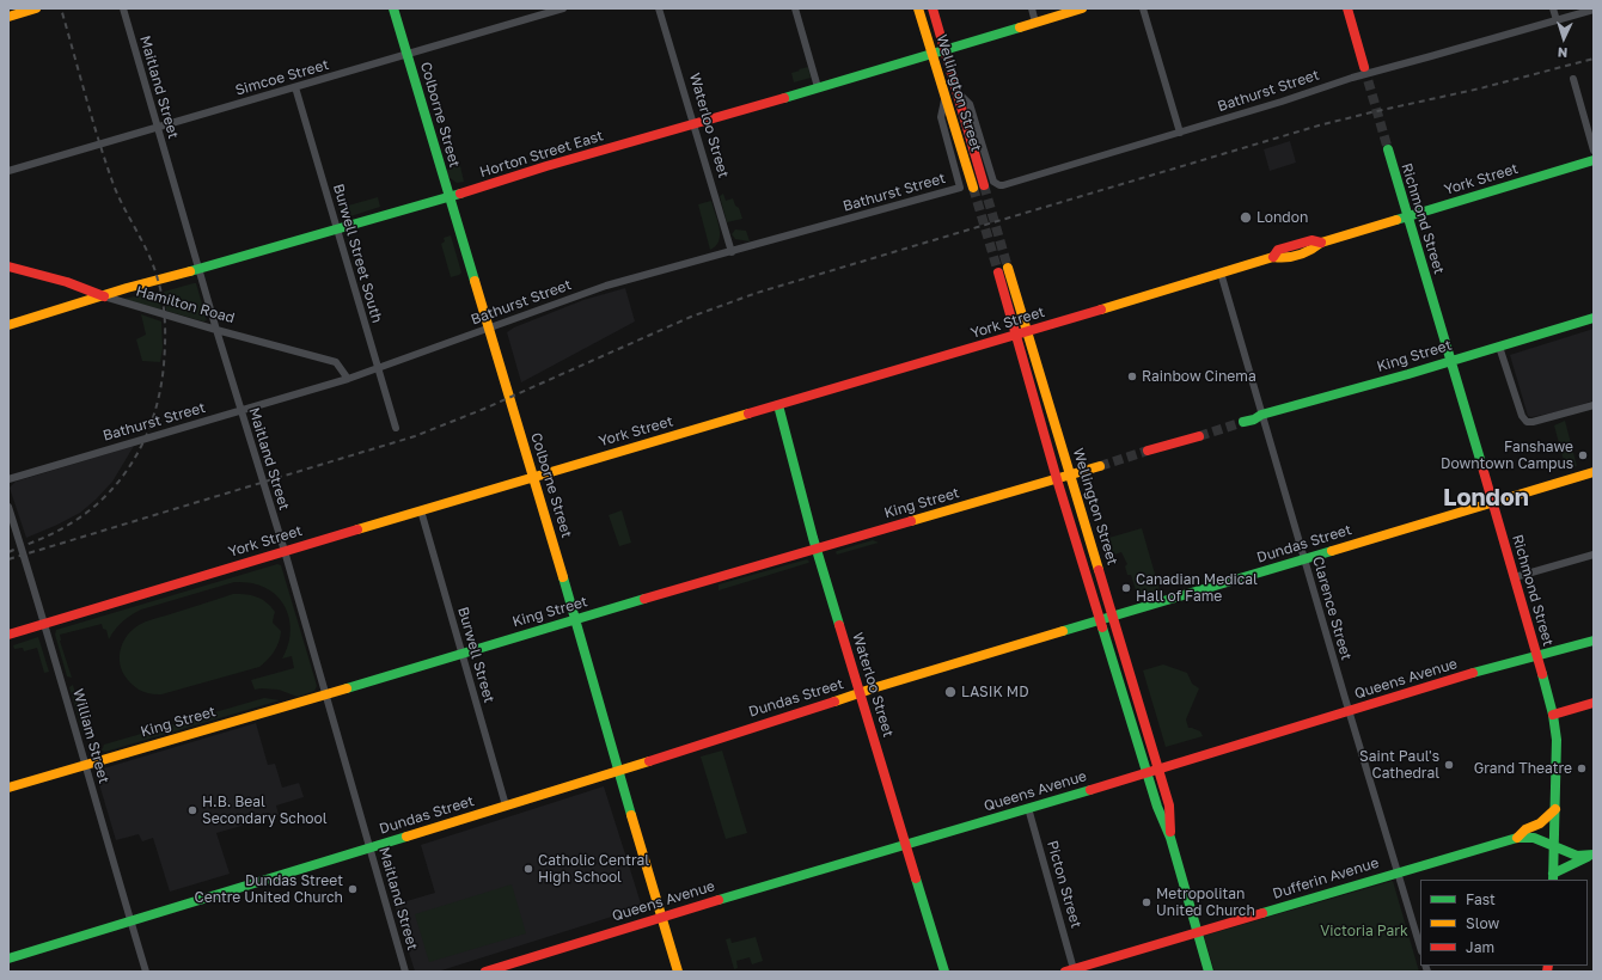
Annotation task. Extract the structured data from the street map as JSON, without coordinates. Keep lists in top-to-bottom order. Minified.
{"streets":{"main road":["Wellington Street","Colborne Street","Waterloo Street","Horton Street East","York Street","Richmond Street","Hamilton Road","King Street","Dundas Street","Queens Avenue","Dufferin Avenue"],"street":["Simcoe Street","Maitland Street","Bathurst Street","Burwell Street South","Clarence Street","Burwell Street","William Street","Picton Street"]},"crossings":[["Simcoe Street","Maitland Street"],["Simcoe Street","Colborne Street"],["Simcoe Street","Burwell Street South"],["Maitland Street","Bathurst Street"],["Maitland Street","Horton Street East"],["Maitland Street","York Street"],["Maitland Street","Hamilton Road"],["Maitland Street","King Street"],["Maitland Street","Dundas Street"],["Bathurst Street","Wellington Street"],["Bathurst Street","Colborne Street"],["Bathurst Street","Waterloo Street"],["Bathurst Street","Burwell Street South"],["Bathurst Street","Hamilton Road"],["Wellington Street","Horton Street East"],["Wellington Street","York Street"],["Wellington Street","King Street"],["Wellington Street","Dundas Street"],["Wellington Street","Queens Avenue"],["Wellington Street","Dufferin Avenue"],["Colborne Street","Horton Street East"],["Colborne Street","York Street"],["Colborne Street","King Street"],["Colborne Street","Dundas Street"],["Colborne Street","Queens Avenue"],["Waterloo Street","Horton Street East"],["Waterloo Street","York Street"],["Waterloo Street","King Street"],["Waterloo Street","Dundas Street"],["Waterloo Street","Queens Avenue"],["Horton Street East","Burwell Street South"],["Horton Street East","Hamilton Road"],["York Street","Richmond Street"],["York Street","Clarence Street"],["York Street","Burwell Street"],["York Street","William Street"],["Richmond Street","King Street"],["Richmond Street","Dundas Street"],["Richmond Street","Queens Avenue"],["Richmond Street","Dufferin Avenue"],["King Street","Clarence Street"],["King Street","Burwell Street"],["King Street","William Street"],["Dundas Street","Clarence Street"],["Dundas Street","Burwell Street"],["Dundas Street","William Street"],["Clarence Street","Queens Avenue"],["Clarence Street","Dufferin Avenue"],["Queens Avenue","Picton Street"],["Dufferin Avenue","Picton Street"]],"districts":["London"],"parks":["Victoria Park"],"places":["London","Rainbow Cinema","Fanshawe Downtown Campus","Canadian Medical Hall of Fame","LASIK MD","Saint Paul's Cathedral","Grand Theatre","H.B. Beal Secondary School","Catholic Central High School","Dundas Street Centre United Church","Metropolitan United Church"],"legend":["Fast","Slow","Jam"],"north":"bottom"}
